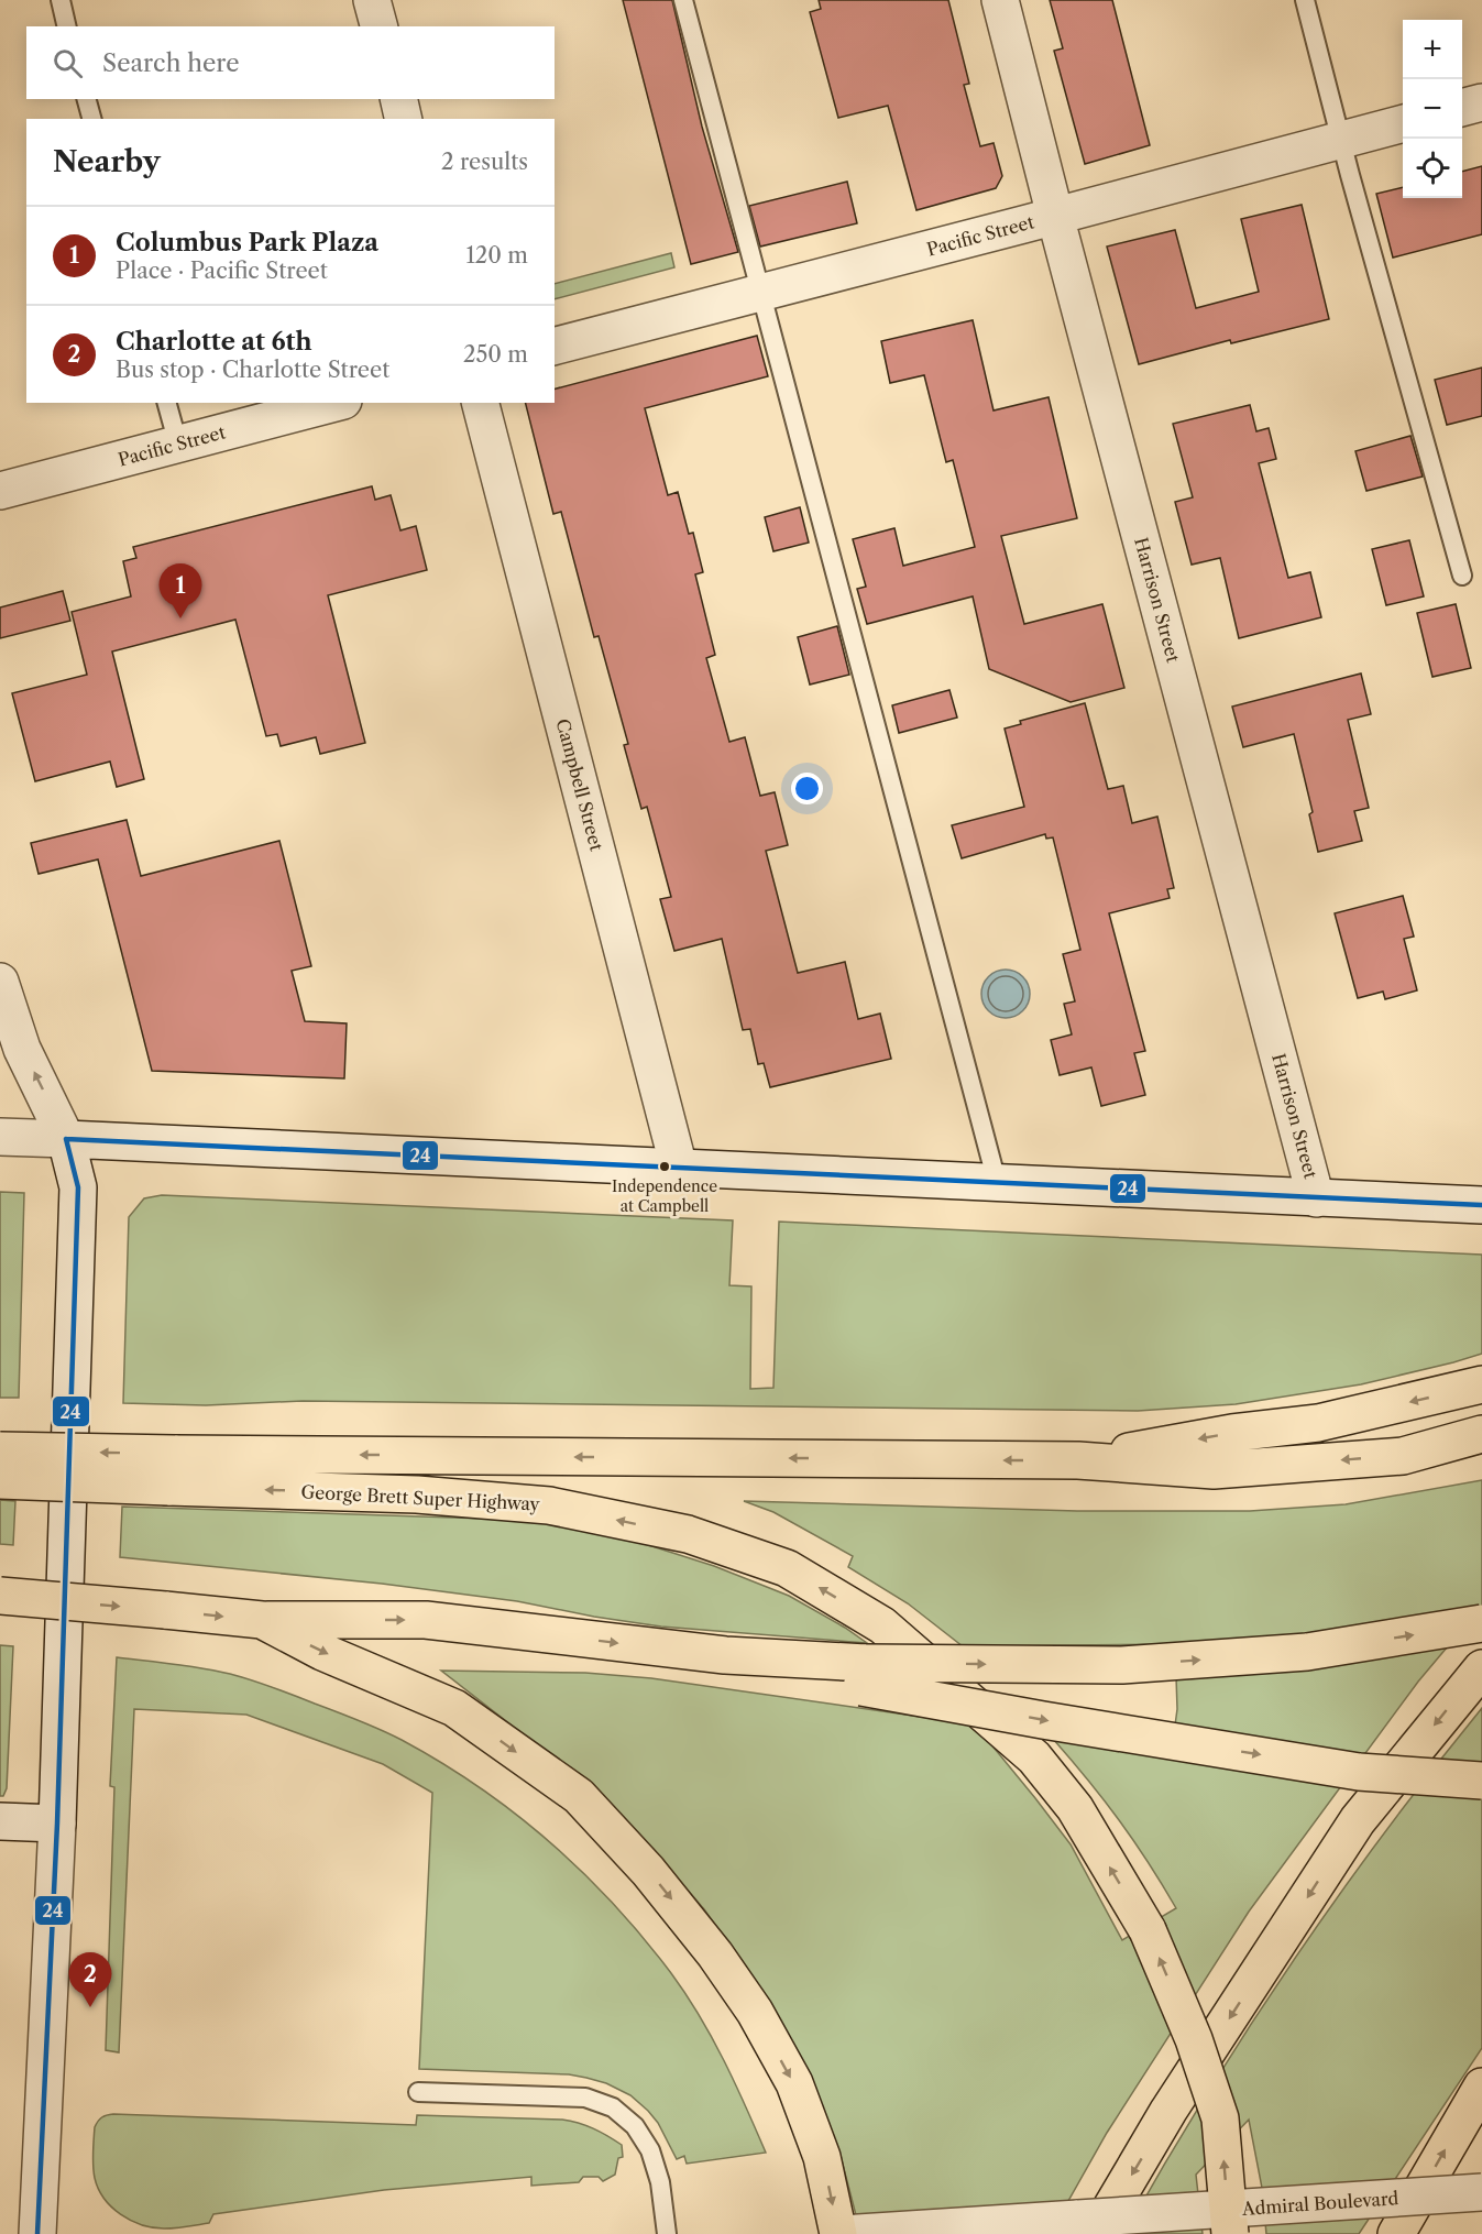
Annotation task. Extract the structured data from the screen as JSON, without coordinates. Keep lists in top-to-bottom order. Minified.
{"streets":{"highway":["George Brett Super Highway"],"street":["Pacific Street","Harrison Street","Campbell Street","Admiral Boulevard"]},"crossings":[["Pacific Street","Harrison Street"]],"places":["Independence at Campbell"],"lines":["transit line 24"],"page":{"map_buttons":["+","−"],"search":"Search here","heading":["Nearby","2 results"],"list":[{"mark":"1","name":"Columbus Park Plaza","note":"Place · Pacific Street","value":"120 m"},{"mark":"2","name":"Charlotte at 6th","note":"Bus stop · Charlotte Street","value":"250 m"}],"pins":["1","2"]}}
